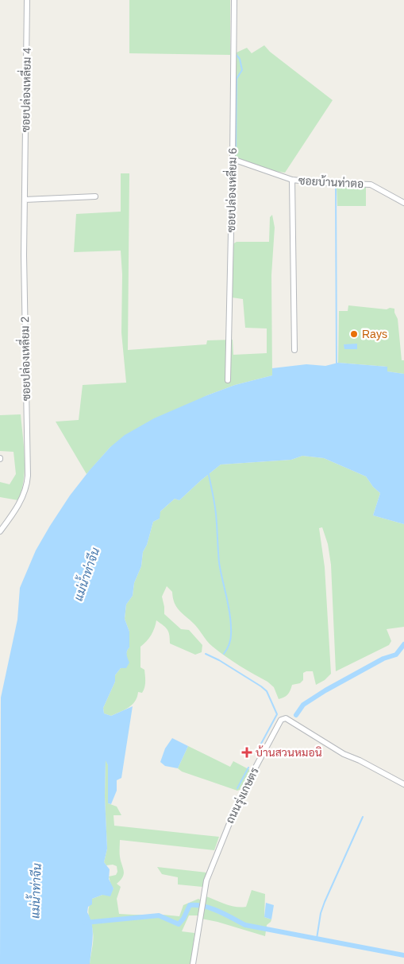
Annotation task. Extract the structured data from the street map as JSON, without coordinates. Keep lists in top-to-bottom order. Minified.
{"streets":{"street":["ซอยปล่องเหลี่ยม 4","ซอยบ้านท่าตอ","ซอยปล่องเหลี่ยม 6","ซอยปล่องเหลี่ยม 2","ถนนรุ่งเกษตร"]},"crossings":[["ซอยปล่องเหลี่ยม 4","ซอยปล่องเหลี่ยม 2"],["ซอยบ้านท่าตอ","ซอยปล่องเหลี่ยม 6"]],"water":["แม่น้ำท่าจีน"],"places":{"other":["Rays"],"health":["บ้านสวนหมอนิ"]}}
